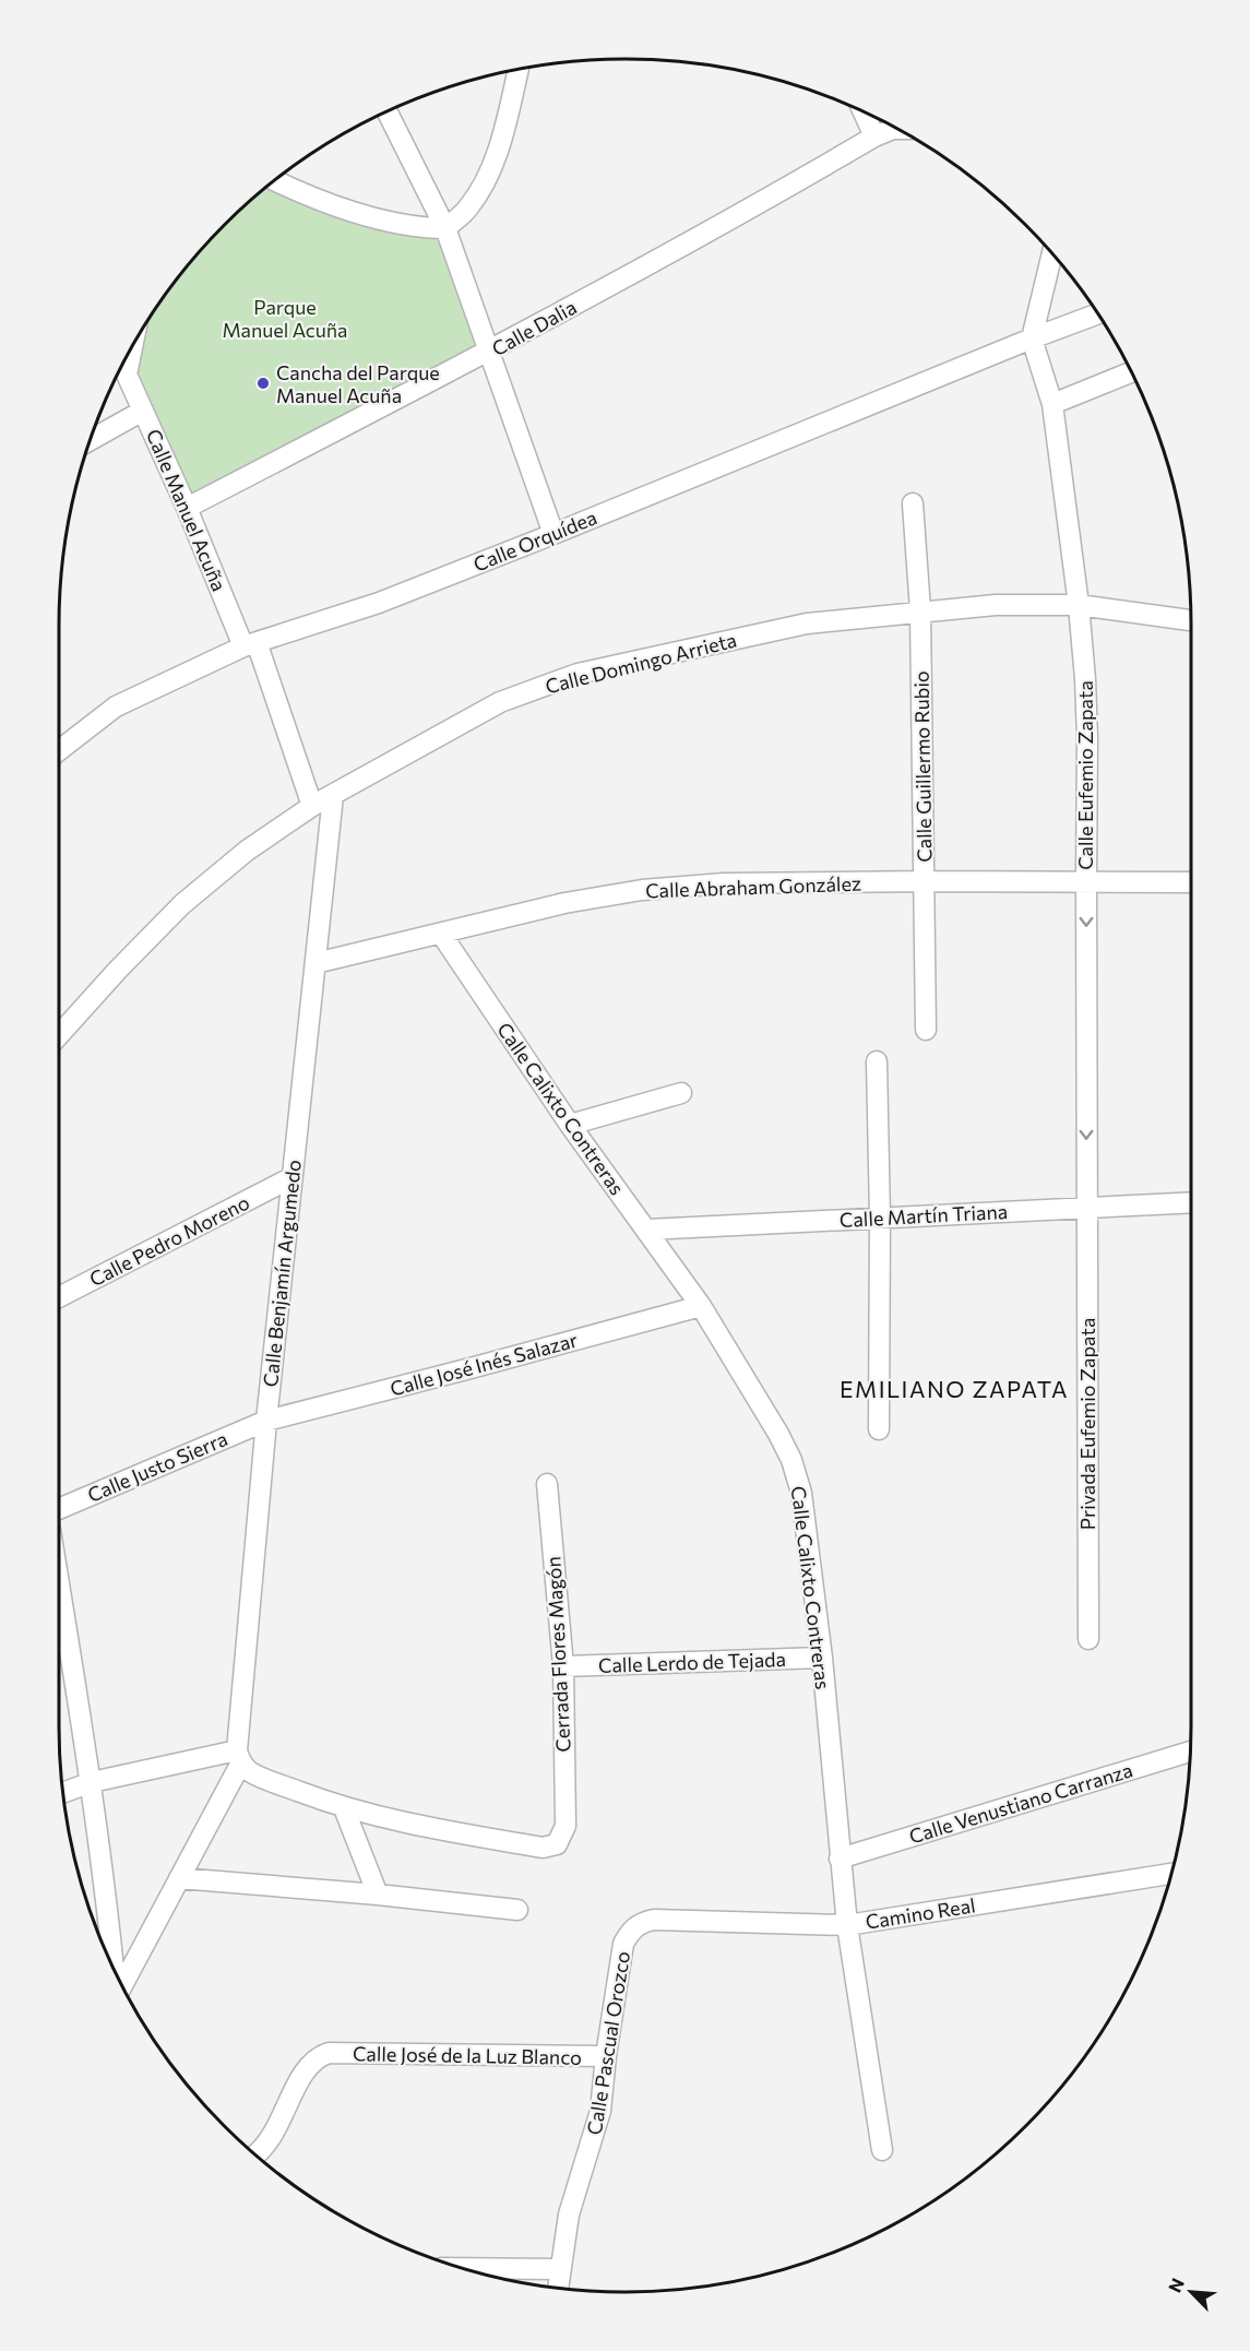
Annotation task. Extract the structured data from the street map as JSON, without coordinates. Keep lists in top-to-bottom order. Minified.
{"streets":{"street":["Calle Dalia","Calle Manuel Acuña","Calle Orquídea","Calle Domingo Arrieta","Calle Guillermo Rubio","Calle Eufemio Zapata","Calle Abraham González","Calle Calixto Contreras","Calle Martín Triana","Calle Pedro Moreno","Calle Benjamín Argumedo","Calle José Inés Salazar","Privada Eufemio Zapata","Calle Justo Sierra","Cerrada Flores Magón","Calle Lerdo de Tejada","Calle Venustiano Carranza","Camino Real","Calle Pascual Orozco","Calle José de la Luz Blanco"]},"crossings":[["Calle Dalia","Calle Manuel Acuña"],["Calle Manuel Acuña","Calle Orquídea"],["Calle Manuel Acuña","Calle Domingo Arrieta"],["Calle Orquídea","Calle Eufemio Zapata"],["Calle Domingo Arrieta","Calle Guillermo Rubio"],["Calle Domingo Arrieta","Calle Eufemio Zapata"],["Calle Domingo Arrieta","Calle Benjamín Argumedo"],["Calle Guillermo Rubio","Calle Abraham González"],["Calle Eufemio Zapata","Calle Abraham González"],["Calle Eufemio Zapata","Calle Martín Triana"],["Calle Eufemio Zapata","Privada Eufemio Zapata"],["Calle Abraham González","Calle Calixto Contreras"],["Calle Abraham González","Calle Benjamín Argumedo"],["Calle Calixto Contreras","Calle Martín Triana"],["Calle Calixto Contreras","Calle José Inés Salazar"],["Calle Calixto Contreras","Calle Lerdo de Tejada"],["Calle Calixto Contreras","Calle Venustiano Carranza"],["Calle Calixto Contreras","Camino Real"],["Calle Martín Triana","Privada Eufemio Zapata"],["Calle Pedro Moreno","Calle Benjamín Argumedo"],["Calle Benjamín Argumedo","Calle José Inés Salazar"],["Calle Benjamín Argumedo","Calle Justo Sierra"],["Calle José Inés Salazar","Calle Justo Sierra"],["Cerrada Flores Magón","Calle Lerdo de Tejada"],["Camino Real","Calle Pascual Orozco"],["Calle Pascual Orozco","Calle José de la Luz Blanco"]],"one_way":["Calle Eufemio Zapata"],"districts":["EMILIANO ZAPATA"],"parks":["Parque Manuel Acuña"],"places":["Cancha del Parque Manuel Acuña"],"north":"top left"}
